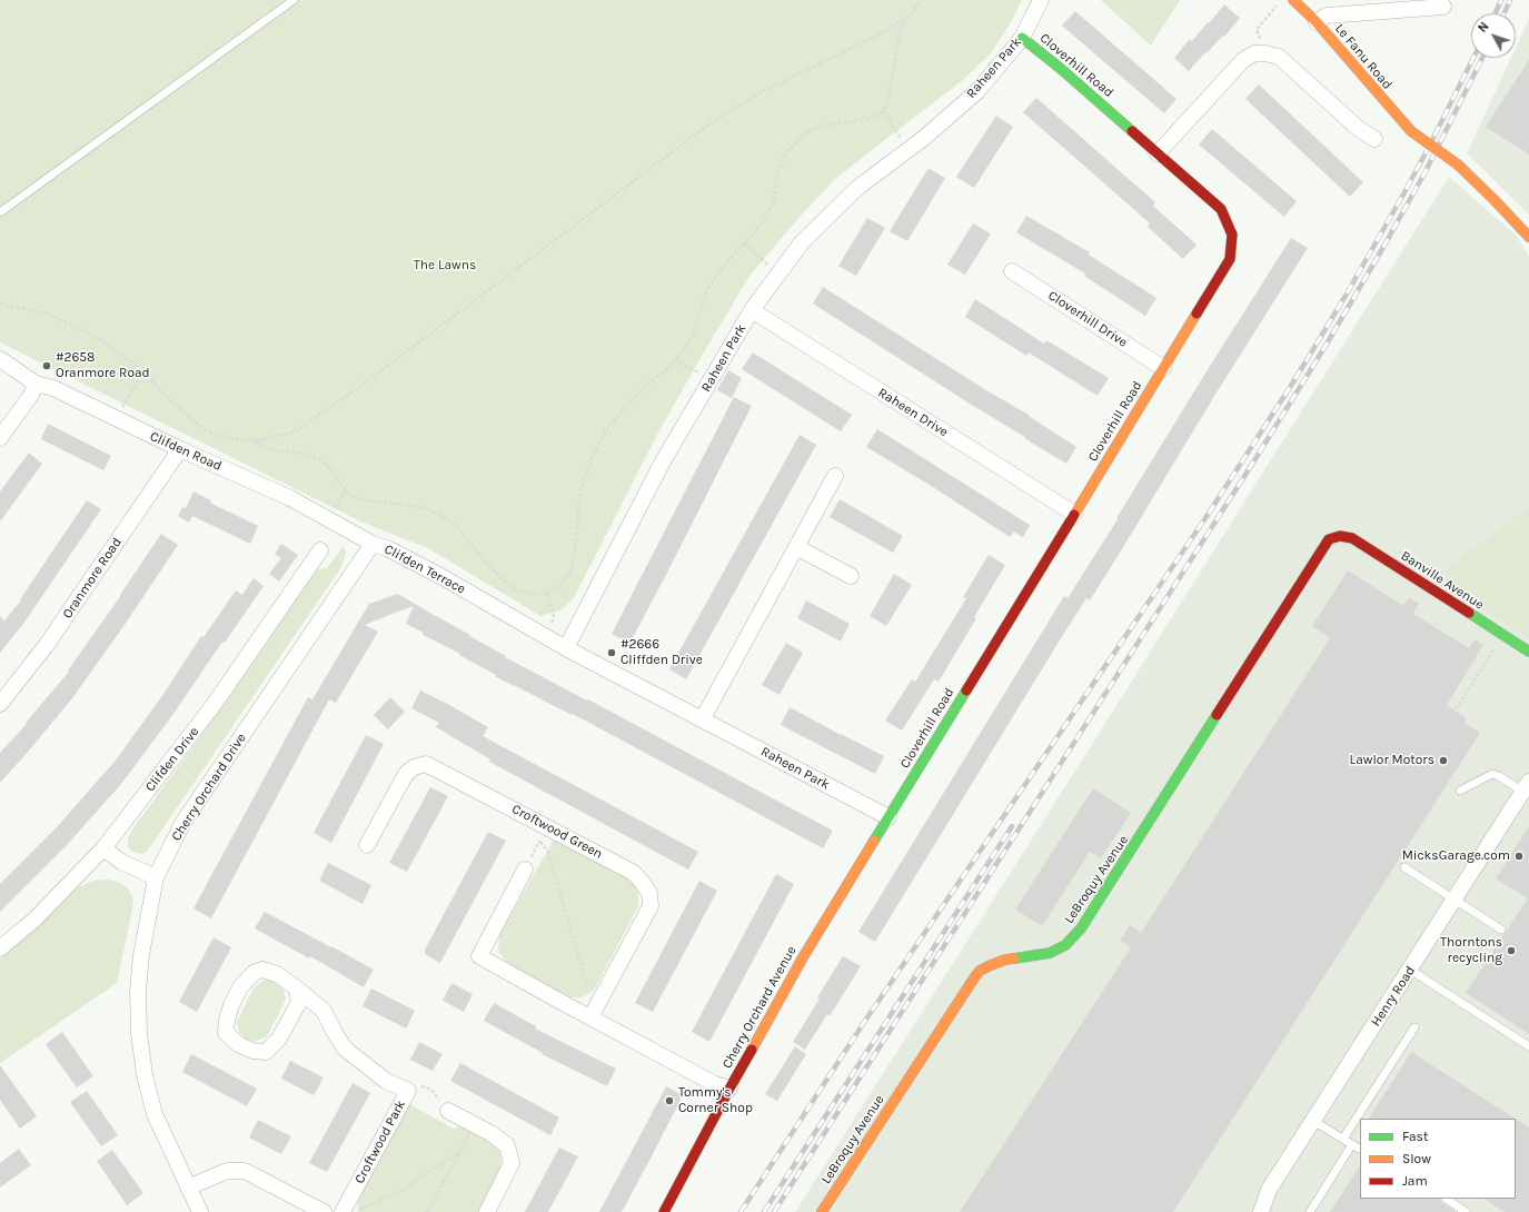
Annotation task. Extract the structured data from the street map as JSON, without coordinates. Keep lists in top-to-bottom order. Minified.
{"streets":{"street":["Le Fanu Road","Cloverhill Road","Raheen Park","Cloverhill Drive","Raheen Drive","Clifden Road","Clifden Terrace","Oranmore Road","Banville Avenue","Clifden Drive","Cherry Orchard Drive","Croftwood Green","LeBroquy Avenue","Henry Road","Cherry Orchard Avenue","Croftwood Park"]},"crossings":[["Cloverhill Road","Raheen Park"],["Cloverhill Road","Cloverhill Drive"],["Cloverhill Road","Raheen Drive"],["Cloverhill Road","Cherry Orchard Avenue"],["Raheen Park","Raheen Drive"],["Raheen Park","Clifden Terrace"],["Clifden Road","Clifden Terrace"],["Clifden Road","Oranmore Road"],["Clifden Terrace","Cherry Orchard Drive"],["Banville Avenue","LeBroquy Avenue"]],"parks":["The Lawns"],"places":["#2658 Oranmore Road","#2666 Cliffden Drive","Lawlor Motors","MicksGarage.com","Thorntons recycling","Tommy's Corner Shop"],"legend":["Fast","Slow","Jam"],"north":"top left"}
